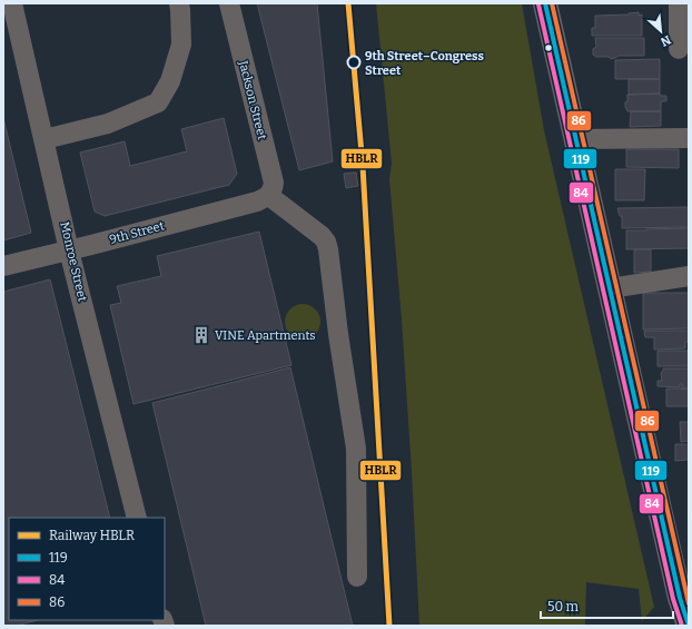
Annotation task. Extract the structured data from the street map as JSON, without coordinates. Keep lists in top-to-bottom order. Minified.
{"streets":{"street":["Jackson Street","9th Street","Monroe Street"]},"crossings":[["Jackson Street","9th Street"],["9th Street","Monroe Street"]],"places":{"other":["9th Street–Congress Street"],"building":["VINE Apartments"]},"lines":["rail line HBLR","transit line 119","transit line 86","transit line 84"],"legend":["Railway HBLR","119","84","86"],"scale_bar":"50 m","north":"bottom right"}
